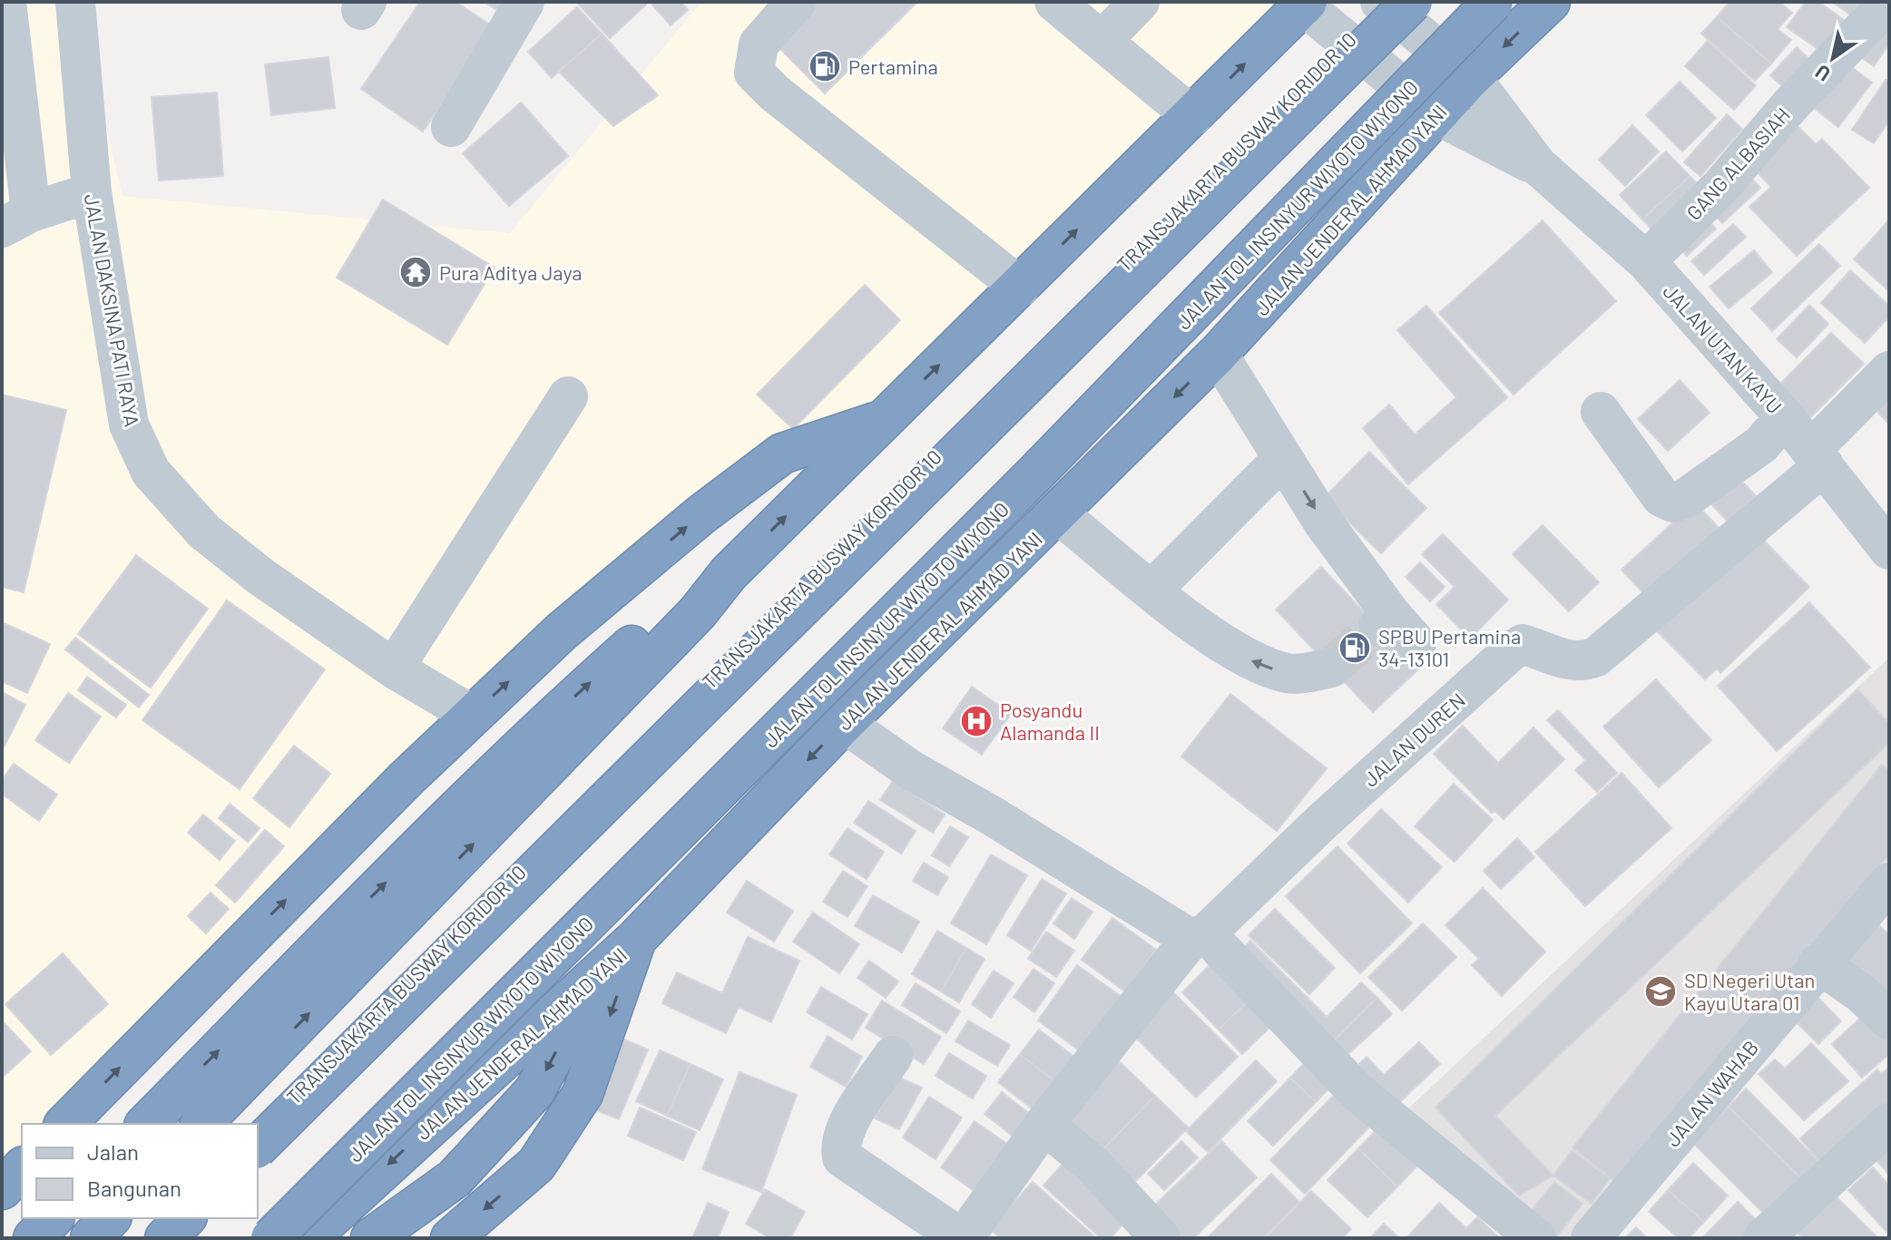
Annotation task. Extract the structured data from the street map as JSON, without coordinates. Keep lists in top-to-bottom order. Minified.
{"streets":{"highway":["JALAN TOL INSINYUR WIYOTO WIYONO","JALAN JENDERAL AHMAD YANI"],"street":["TRANSJAKARTA BUSWAY KORIDOR 10","GANG ALBASIAH","JALAN DAKSINA PATI RAYA","JALAN UTAN KAYU","JALAN DUREN","JALAN WAHAB"]},"crossings":[["TRANSJAKARTA BUSWAY KORIDOR 10","JALAN UTAN KAYU"],["GANG ALBASIAH","JALAN UTAN KAYU"],["JALAN JENDERAL AHMAD YANI","JALAN UTAN KAYU"],["JALAN UTAN KAYU","JALAN DUREN"]],"places":{"fuel station":["Pertamina","SPBU Pertamina 34-13101"],"temple":["Pura Aditya Jaya"],"hospital":["Posyandu Alamanda II"],"school or university":["SD Negeri Utan Kayu Utara 01"]},"legend":["Jalan","Bangunan"],"north":"bottom left"}
